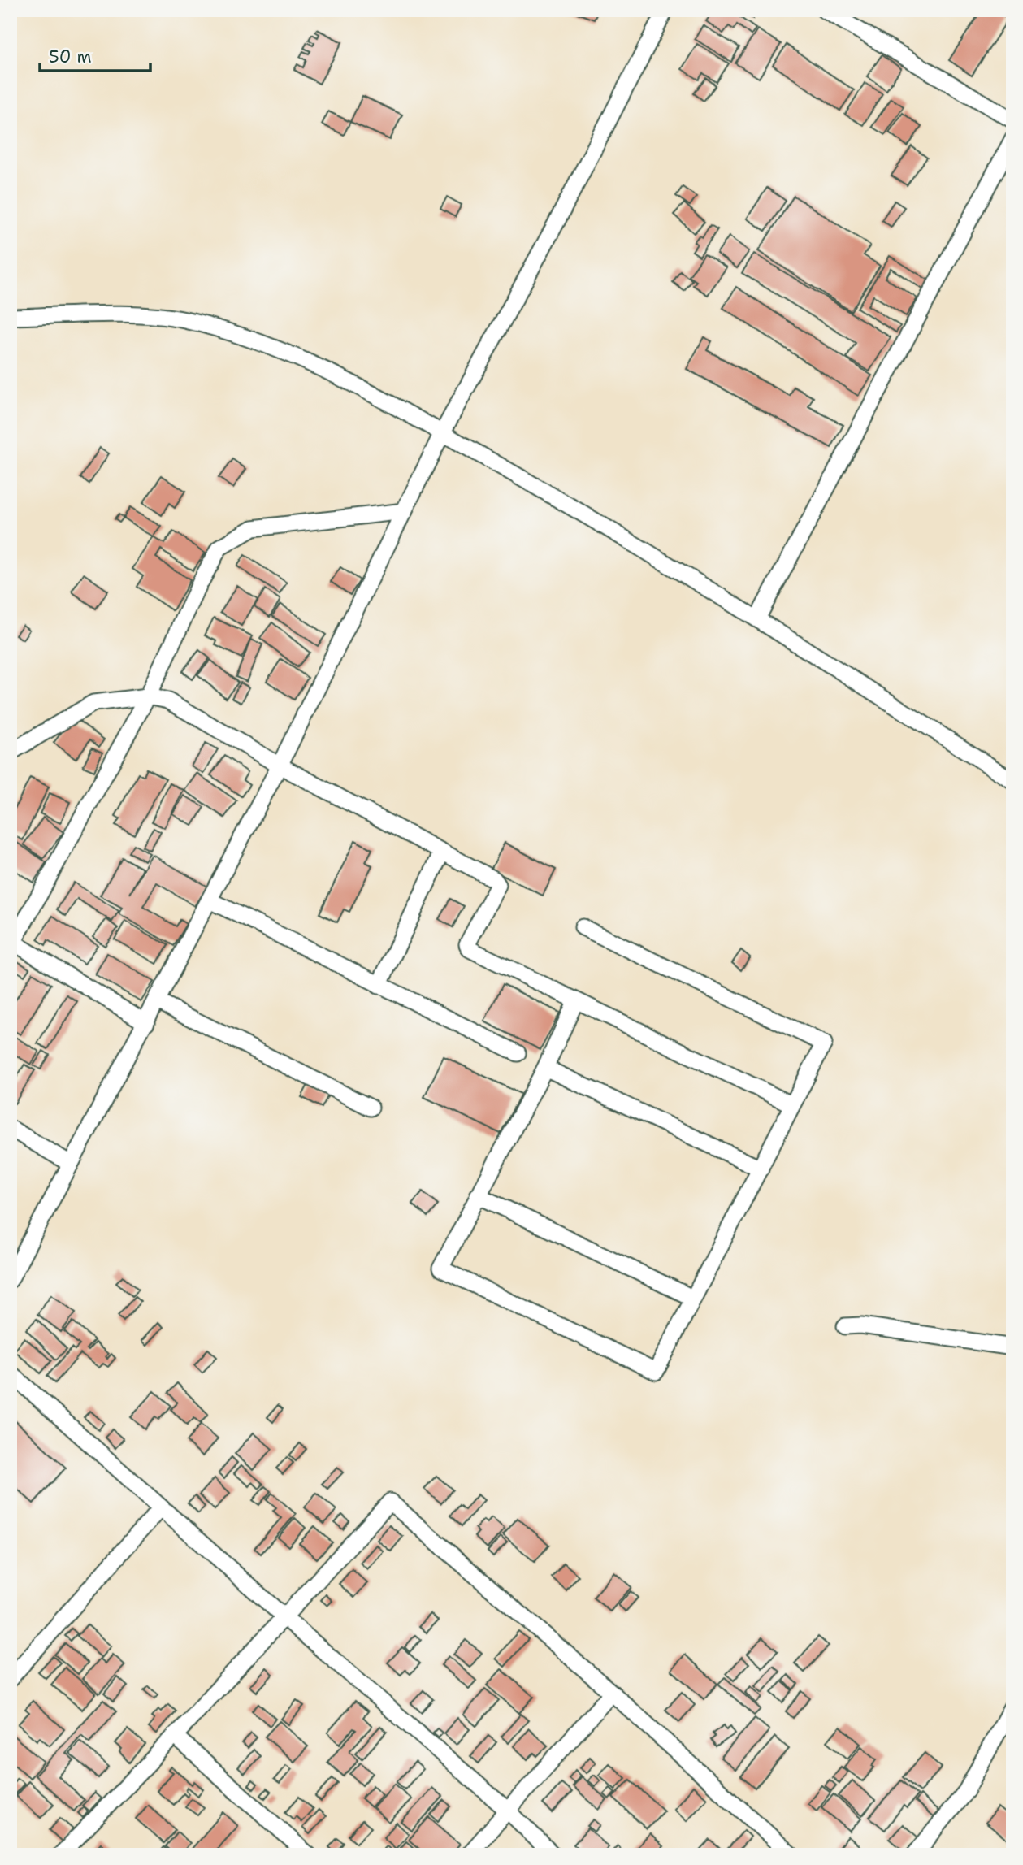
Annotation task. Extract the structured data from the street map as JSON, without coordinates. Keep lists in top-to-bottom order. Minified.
{"scale_bar":"50 m"}
